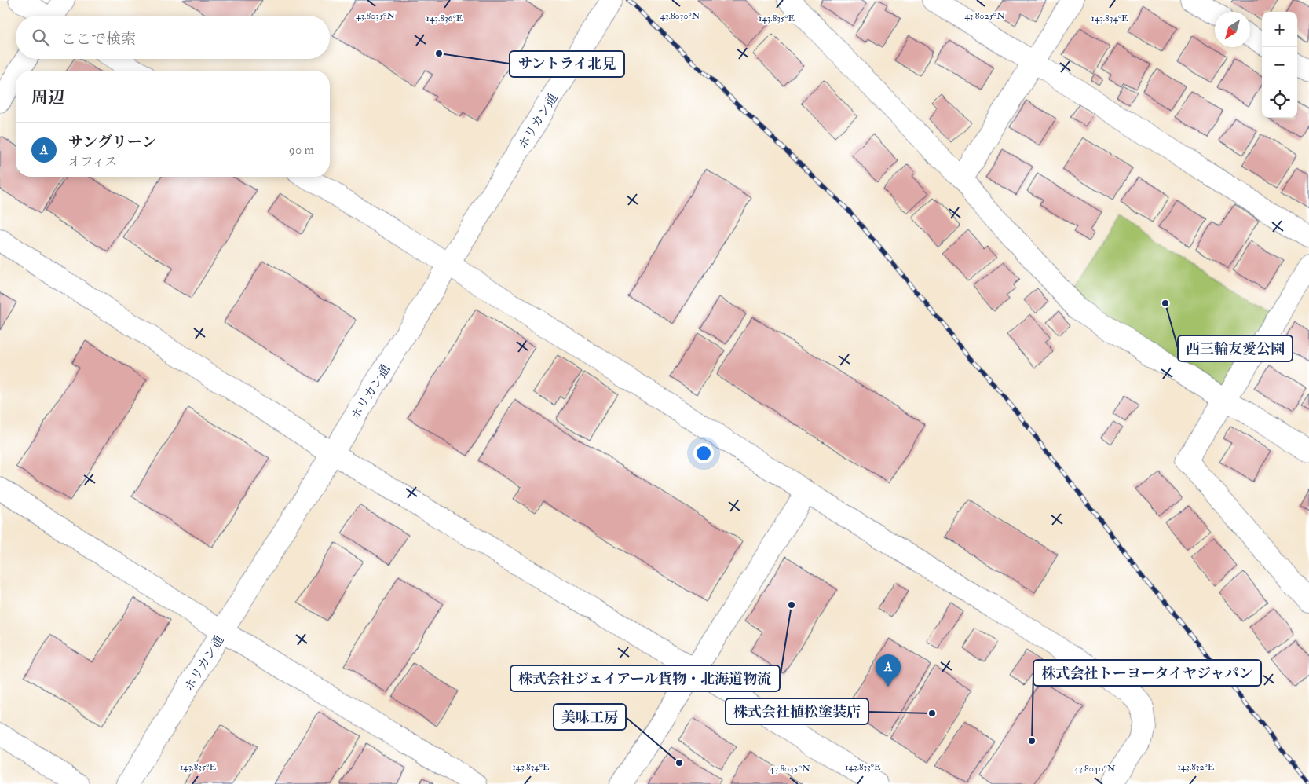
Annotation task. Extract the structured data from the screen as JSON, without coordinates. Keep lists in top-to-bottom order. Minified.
{"streets":{"street":["ホリカン通"]},"places":["サントライ北見","西三輪友愛公園","株式会社ジェイアール貨物・北海道物流","株式会社植松塗装店","株式会社トーヨータイヤジャパン","美味工房"],"north":"bottom left","page":{"map_buttons":["+","−"],"search":"ここで検索","heading":"周辺","list":[{"mark":"A","name":"サングリーン","note":"オフィス","value":"90 m"}],"pins":"A"},"coordinates":["43.8035°N","43.8030°N","43.8025°N","143.836°E","143.835°E","143.834°E","143.833°E","143.832°E","43.8045°N","43.8040°N"]}
